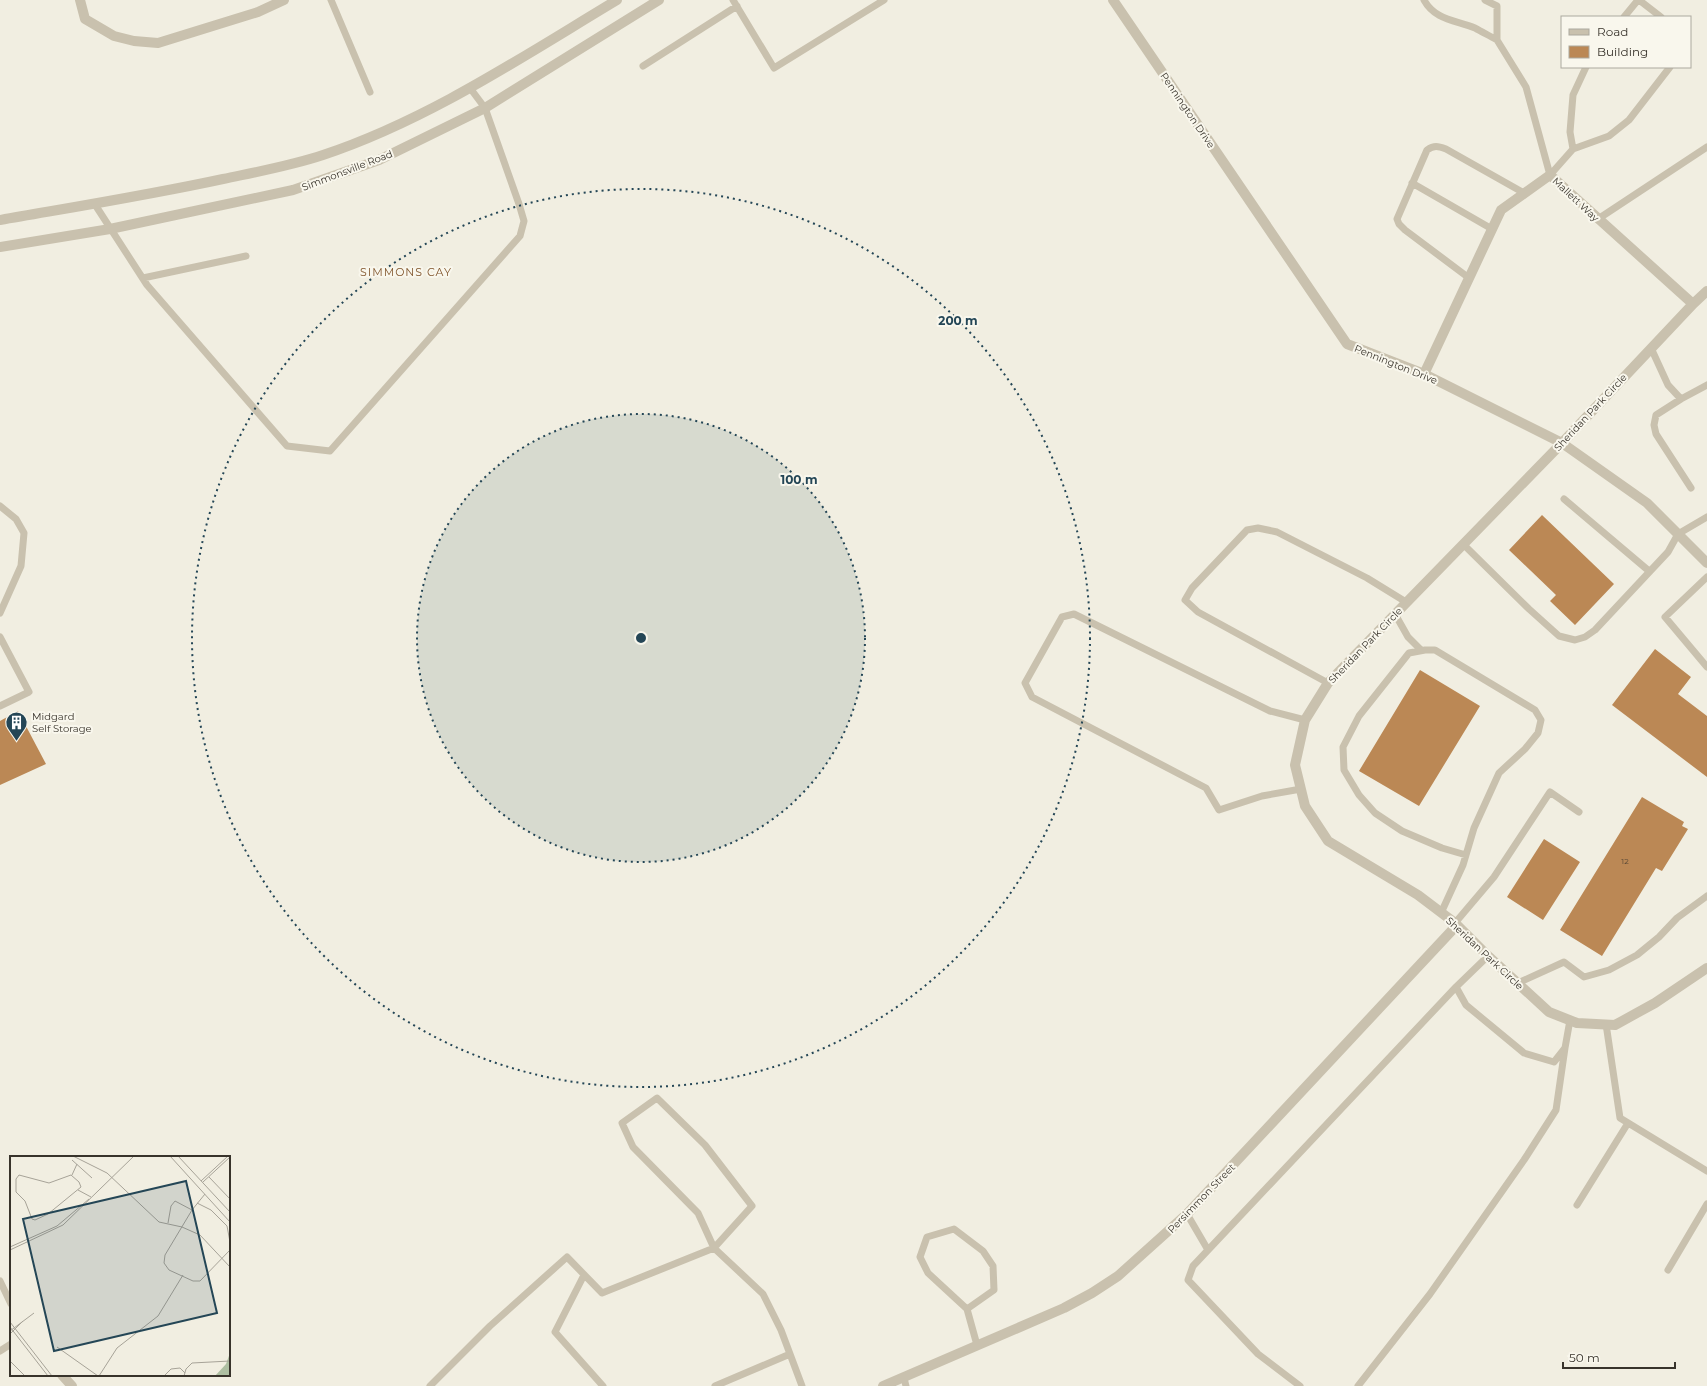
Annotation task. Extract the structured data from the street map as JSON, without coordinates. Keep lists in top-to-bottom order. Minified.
{"streets":{"street":["Pennington Drive","Simmonsville Road","Mallett Way","Sheridan Park Circle","Persimmon Street"]},"crossings":[["Pennington Drive","Mallett Way"],["Pennington Drive","Sheridan Park Circle"],["Mallett Way","Sheridan Park Circle"],["Sheridan Park Circle","Persimmon Street"]],"districts":["SIMMONS CAY"],"places":{"building":["Midgard Self Storage"]},"house_numbers":["12"],"legend":["Road","Building"],"scale_bar":"50 m","rings":["200 m","100 m"]}
